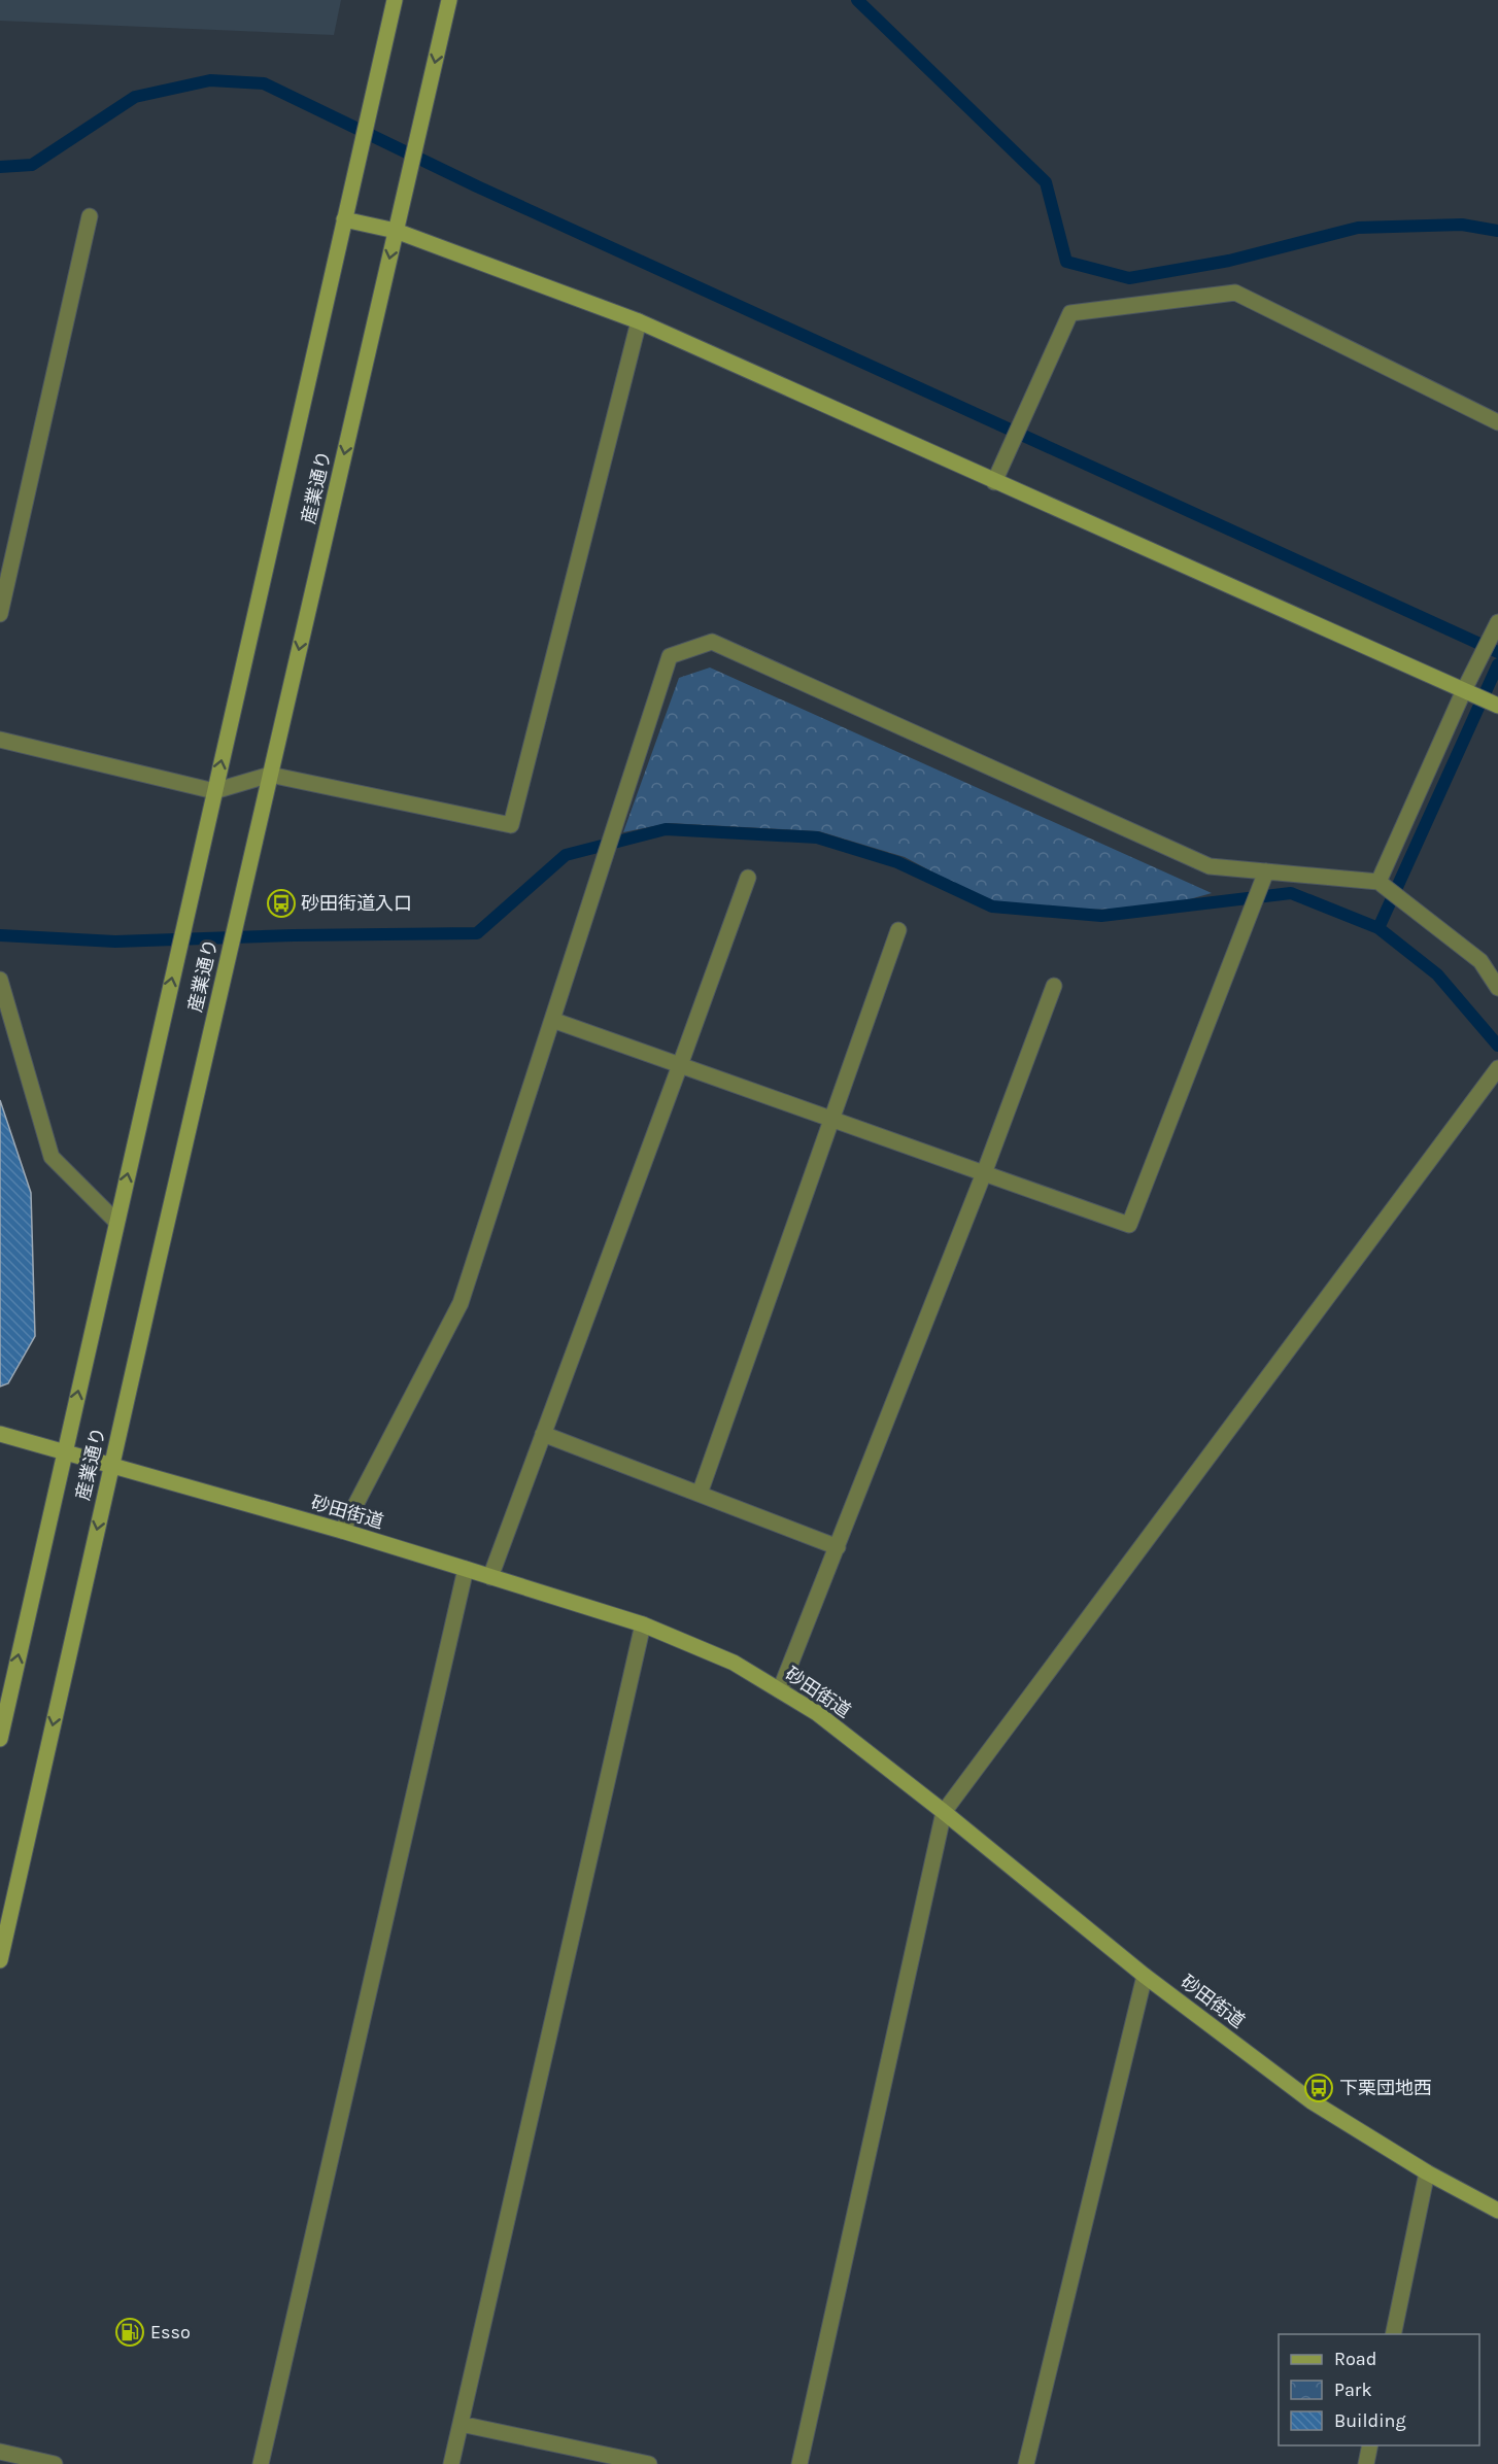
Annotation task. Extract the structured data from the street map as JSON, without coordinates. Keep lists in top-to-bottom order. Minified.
{"streets":{"street":["産業通り","砂田街道"]},"crossings":[["産業通り","砂田街道"]],"places":{"bus stop":["砂田街道入口","下栗団地西"],"fuel station":["Esso"]},"legend":["Road","Park","Building"]}
